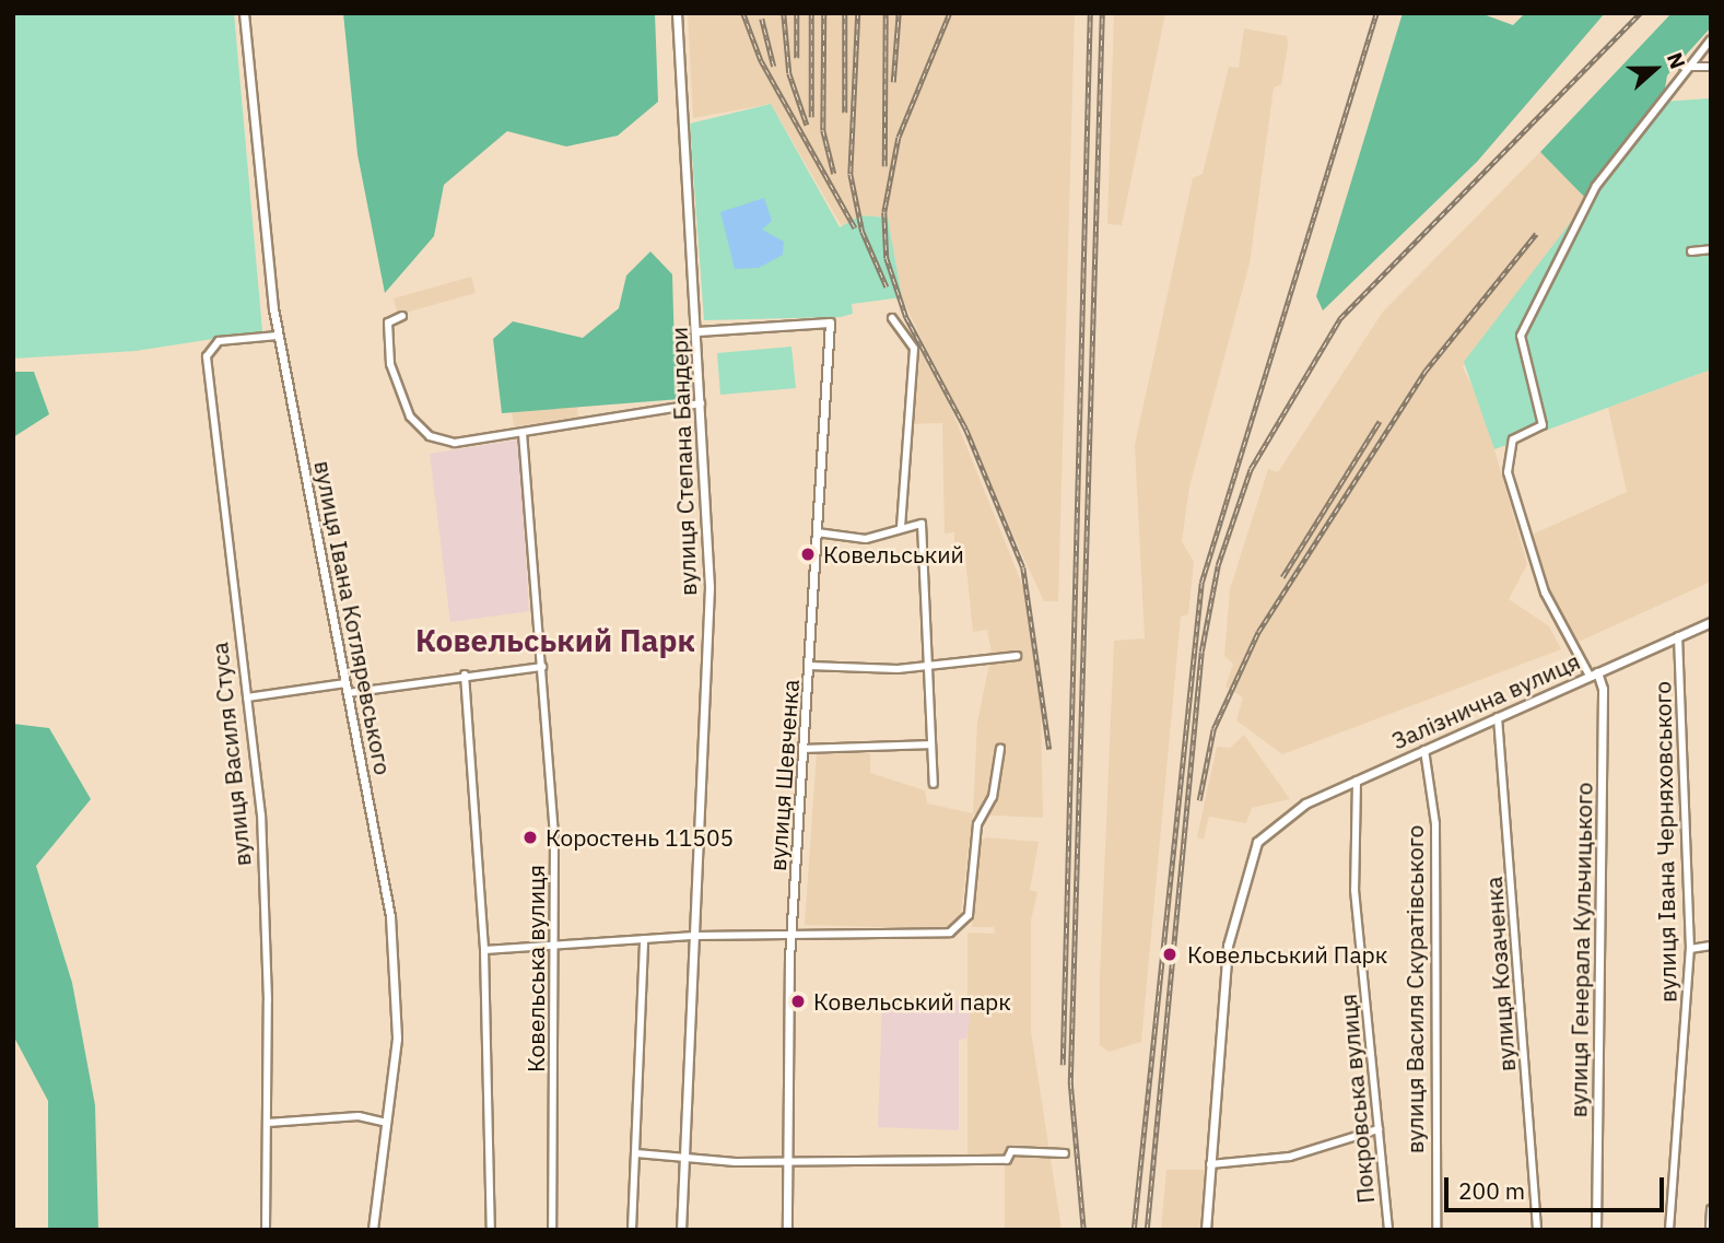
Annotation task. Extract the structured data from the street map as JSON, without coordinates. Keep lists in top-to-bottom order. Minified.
{"streets":{"street":["вулиця Степана Бандери","вулиця Івана Котляревського","Залізнична вулиця","вулиця Василя Стуса","вулиця Шевченка","вулиця Івана Черняховського","вулиця Генерала Кульчицького","Ковельська вулиця","вулиця Козаченка","вулиця Василя Скуратівського","Покровська вулиця"]},"crossings":[["вулиця Степана Бандери","вулиця Шевченка"],["вулиця Івана Котляревського","вулиця Василя Стуса"],["Залізнична вулиця","вулиця Івана Черняховського"],["Залізнична вулиця","вулиця Генерала Кульчицького"],["Залізнична вулиця","вулиця Козаченка"],["Залізнична вулиця","вулиця Василя Скуратівського"],["Залізнична вулиця","Покровська вулиця"]],"districts":["Ковельський Парк"],"places":["Ковельський","Коростень 11505","Ковельський Парк","Ковельський парк"],"scale_bar":"200 m","north":"right"}
